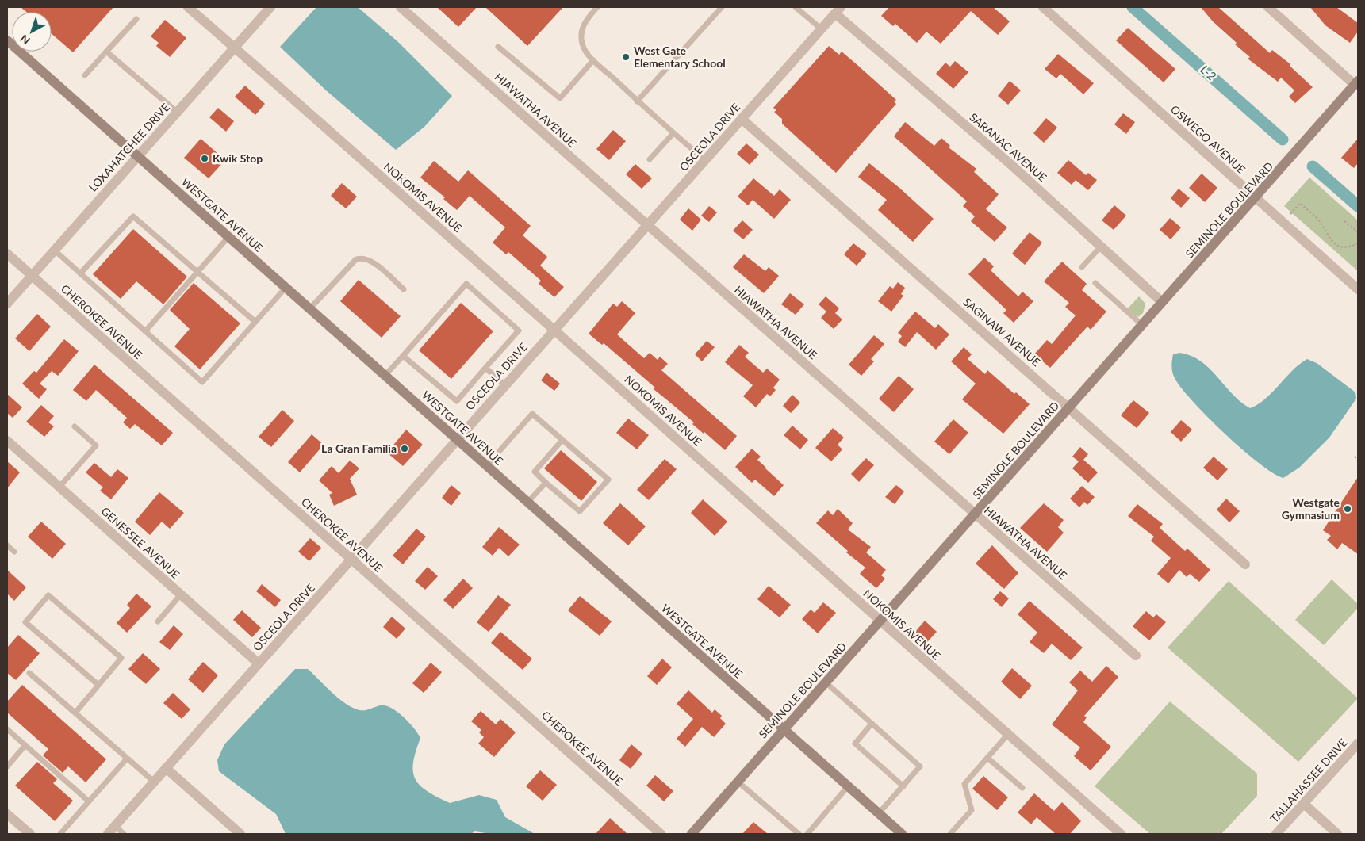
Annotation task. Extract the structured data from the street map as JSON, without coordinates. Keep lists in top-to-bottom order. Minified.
{"streets":{"street":["HIAWATHA AVENUE","OSCEOLA DRIVE","OSWEGO AVENUE","LOXAHATCHEE DRIVE","SARANAC AVENUE","NOKOMIS AVENUE","SEMINOLE BOULEVARD","WESTGATE AVENUE","CHEROKEE AVENUE","SAGINAW AVENUE","GENESSEE AVENUE","TALLAHASSEE DRIVE"]},"crossings":[["HIAWATHA AVENUE","OSCEOLA DRIVE"],["HIAWATHA AVENUE","SEMINOLE BOULEVARD"],["OSCEOLA DRIVE","SARANAC AVENUE"],["OSCEOLA DRIVE","NOKOMIS AVENUE"],["OSCEOLA DRIVE","WESTGATE AVENUE"],["OSCEOLA DRIVE","CHEROKEE AVENUE"],["OSCEOLA DRIVE","SAGINAW AVENUE"],["OSCEOLA DRIVE","GENESSEE AVENUE"],["OSWEGO AVENUE","SEMINOLE BOULEVARD"],["LOXAHATCHEE DRIVE","NOKOMIS AVENUE"],["LOXAHATCHEE DRIVE","WESTGATE AVENUE"],["LOXAHATCHEE DRIVE","CHEROKEE AVENUE"],["SARANAC AVENUE","SEMINOLE BOULEVARD"],["NOKOMIS AVENUE","SEMINOLE BOULEVARD"],["SEMINOLE BOULEVARD","WESTGATE AVENUE"],["SEMINOLE BOULEVARD","SAGINAW AVENUE"]],"water":["L-2"],"places":["West Gate Elementary School","Kwik Stop","La Gran Familia","Westgate Gymnasium"],"north":"bottom left"}
